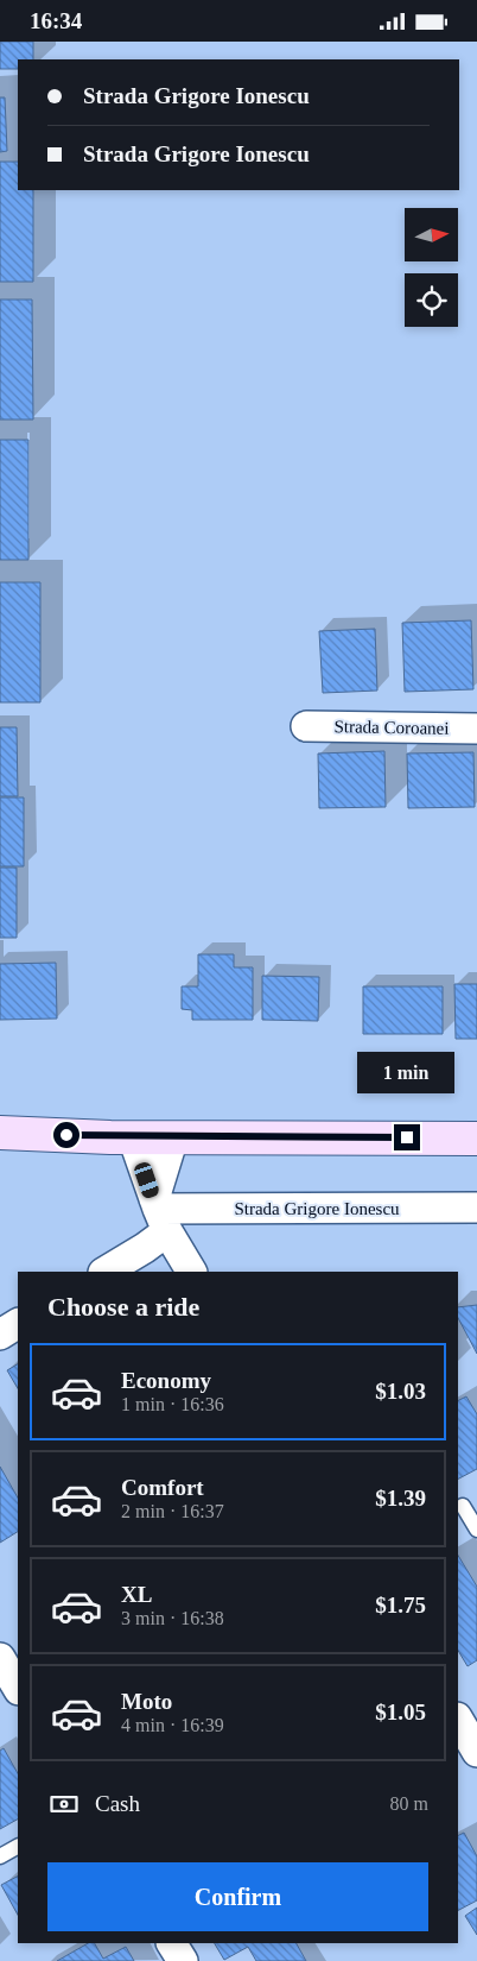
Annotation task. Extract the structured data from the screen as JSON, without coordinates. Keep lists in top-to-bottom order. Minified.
{"streets":{"street":["Strada Coroanei","Strada Grigore Ionescu"]},"north":"right","page":{"status":"16:34","banner":["Strada Grigore Ionescu","Strada Grigore Ionescu"],"bubble":"1 min","heading":"Choose a ride","list":[{"name":"Economy","note":"1 min · 16:36","value":"$1.03"},{"name":"Comfort","note":"2 min · 16:37","value":"$1.39"},{"name":"XL","note":"3 min · 16:38","value":"$1.75"},{"name":"Moto","note":"4 min · 16:39","value":"$1.05"}],"pay":["Cash","80 m"],"buttons":"Confirm"}}
